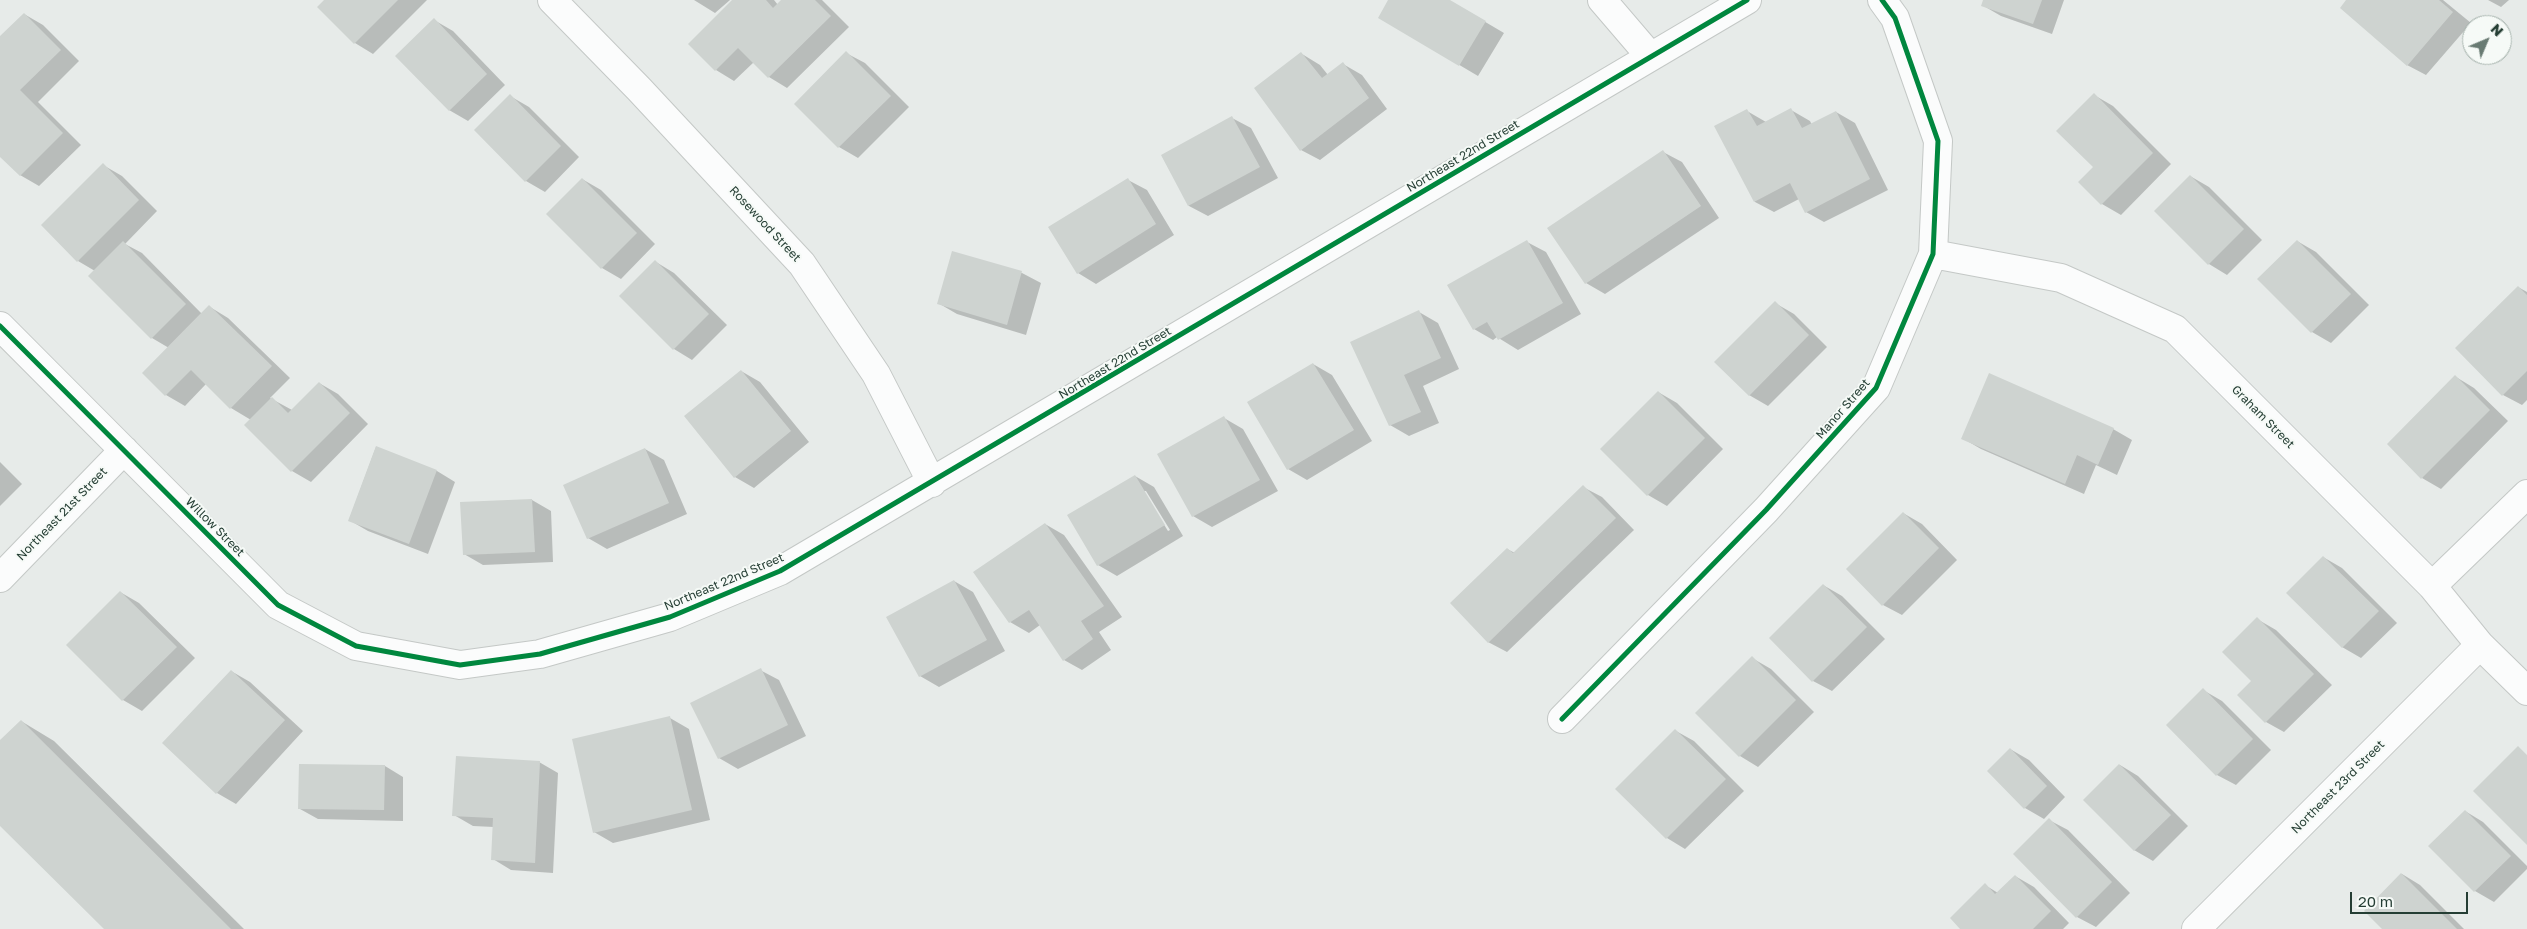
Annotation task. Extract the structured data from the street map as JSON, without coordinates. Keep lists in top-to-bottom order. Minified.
{"streets":{"street":["Northeast 22nd Street","Rosewood Street","Manor Street","Graham Street","Northeast 21st Street","Willow Street","Northeast 23rd Street"]},"crossings":[["Northeast 22nd Street","Rosewood Street"],["Northeast 22nd Street","Willow Street"],["Manor Street","Graham Street"],["Graham Street","Northeast 23rd Street"],["Northeast 21st Street","Willow Street"]],"scale_bar":"20 m","north":"top right"}
